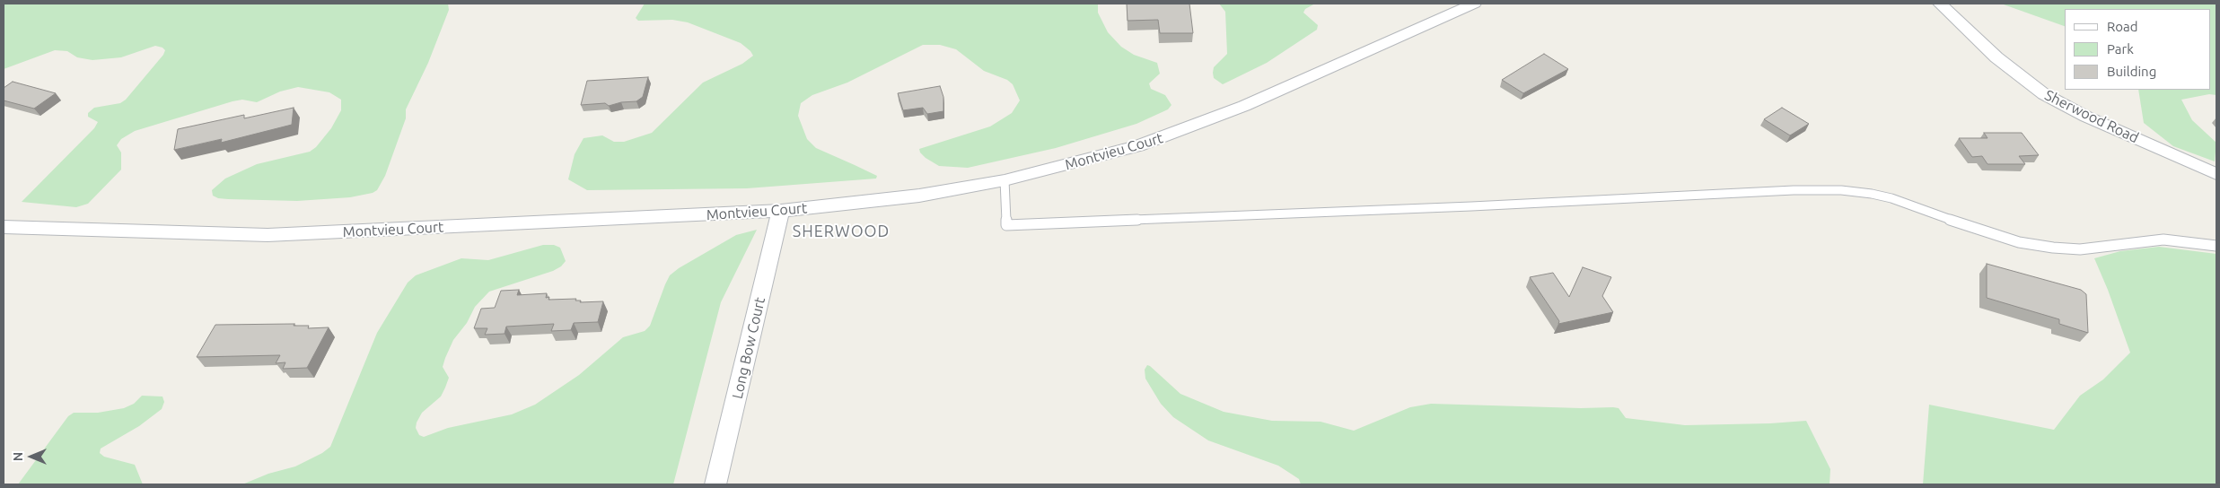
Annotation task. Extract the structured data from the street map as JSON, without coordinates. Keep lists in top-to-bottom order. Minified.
{"streets":{"street":["Sherwood Road","Montvieu Court","Long Bow Court"]},"crossings":[["Montvieu Court","Long Bow Court"]],"districts":["SHERWOOD"],"legend":["Road","Park","Building"],"north":"left"}
